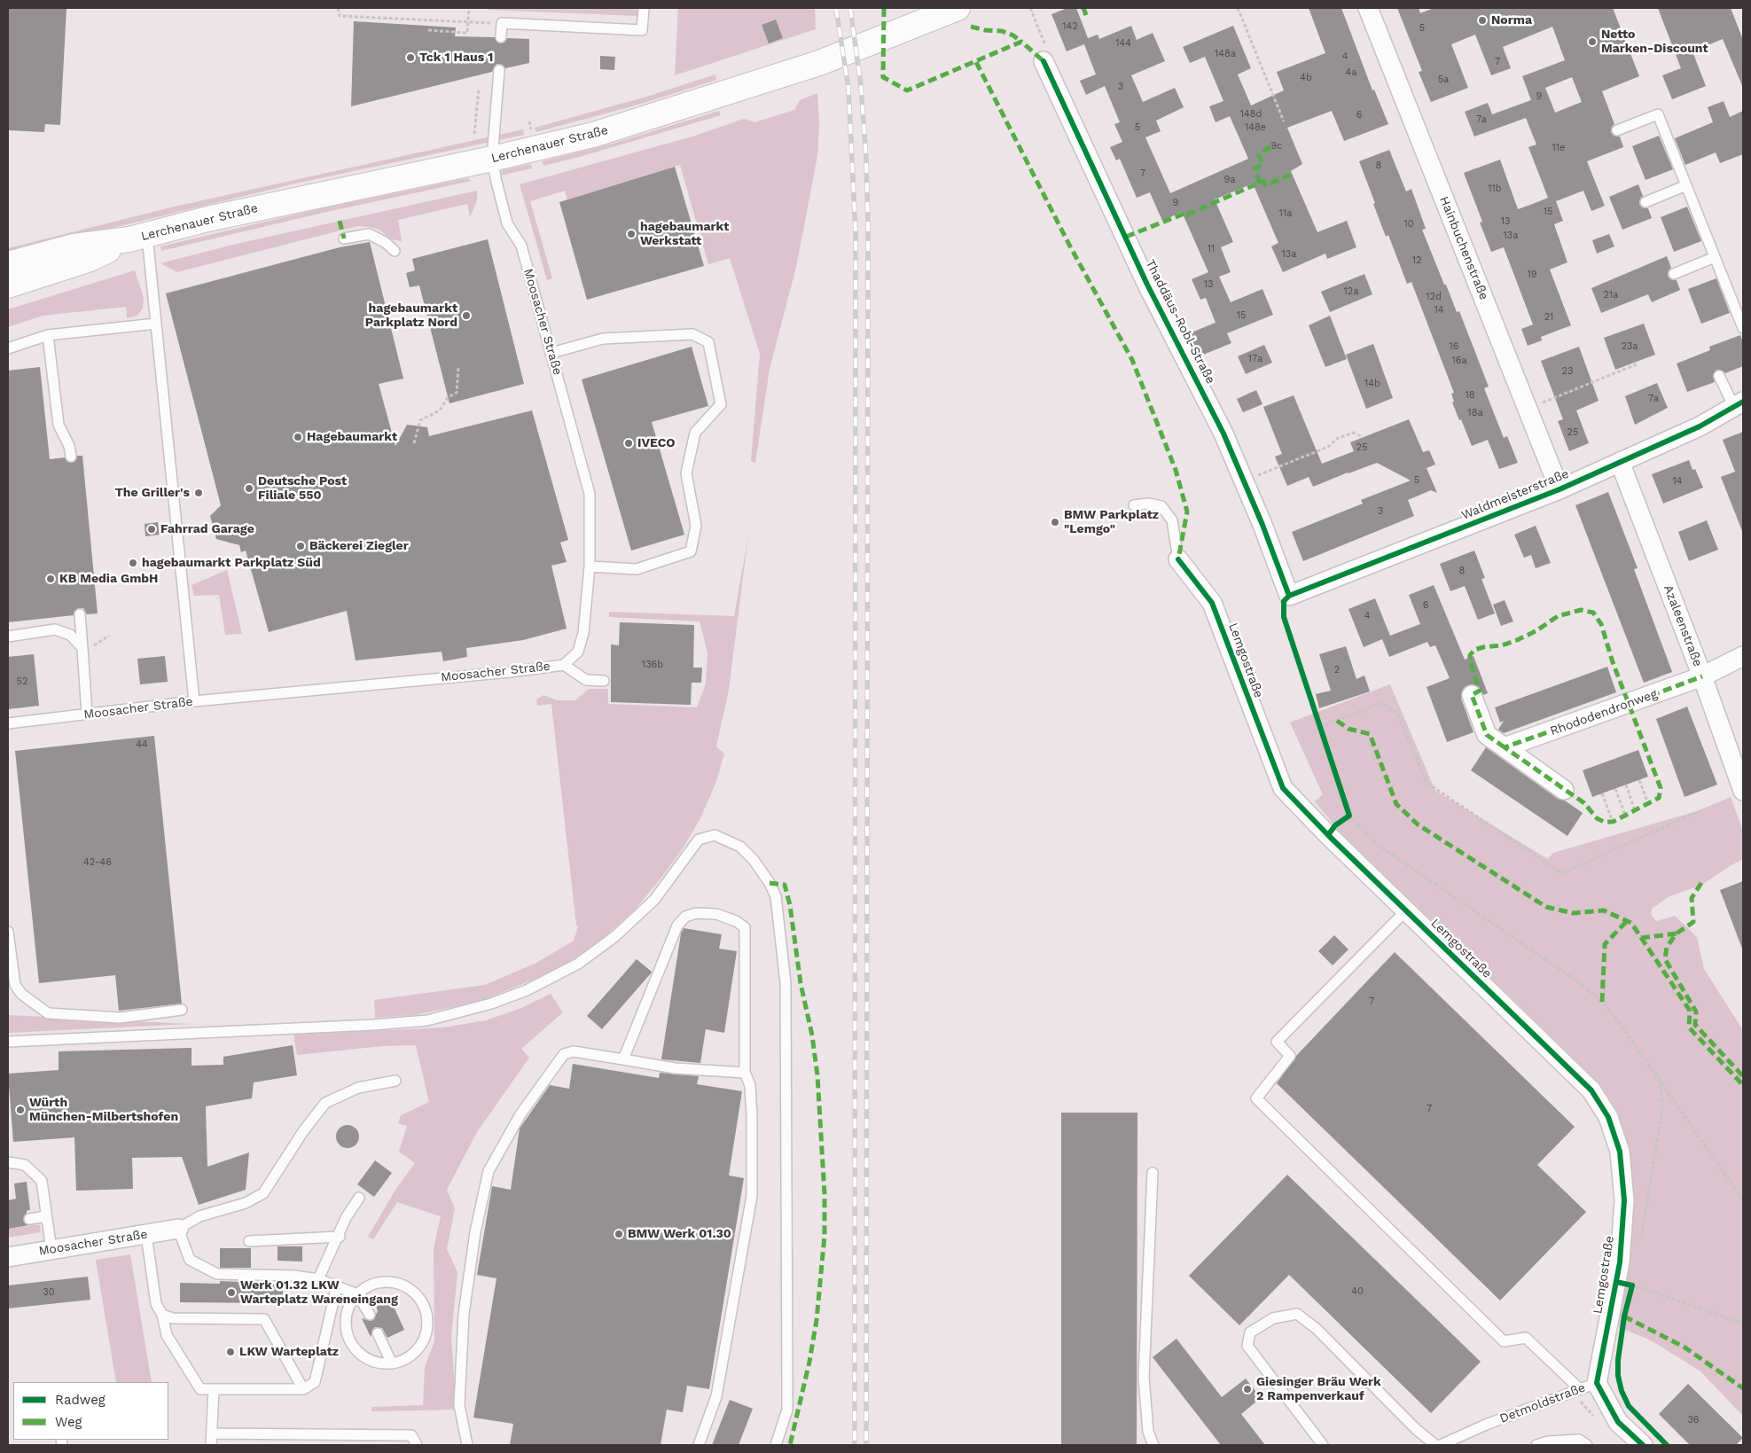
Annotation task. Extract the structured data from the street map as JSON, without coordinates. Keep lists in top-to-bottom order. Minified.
{"streets":{"main road":["Lerchenauer Straße"],"street":["Hainbuchenstraße","Moosacher Straße","Thaddäus-Robl-Straße","Waldmeisterstraße","Azaleenstraße","Lemgostraße","Rhododendronweg","Detmoldstraße"]},"crossings":[["Lerchenauer Straße","Moosacher Straße"],["Hainbuchenstraße","Waldmeisterstraße"],["Thaddäus-Robl-Straße","Waldmeisterstraße"],["Waldmeisterstraße","Azaleenstraße"],["Azaleenstraße","Rhododendronweg"],["Lemgostraße","Detmoldstraße"]],"places":["Norma","Netto Marken-Discount","Tck 1 Haus 1","hagebaumarkt Werkstatt","hagebaumarkt Parkplatz Nord","Hagebaumarkt","IVECO","Deutsche Post Filiale 550","The Griller's","BMW Parkplatz \"Lemgo\"","Fahrrad Garage","Bäckerei Ziegler","hagebaumarkt Parkplatz Süd","KB Media GmbH","Würth München-Milbertshofen","BMW Werk 01.30","Werk 01.32 LKW Warteplatz Wareneingang","LKW Warteplatz","Giesinger Bräu Werk 2 Rampenverkauf"],"house_numbers":["142","5","144","148a","4","7","4a","4b","5a","3","9","148d","6","7a","5","148e","9c","11e","8","7","9a","11b","9","15","11a","13","10","13a","11","13a","12","19","13","12a","21a","12d","14","15","21","16","23a","17a","16a","23","14b","18","7a","18a","25","25","5","14","3","8","6","4","136b","2","52","44","42-46","7","7","40","30","36"],"legend":["Radweg","Weg"]}
